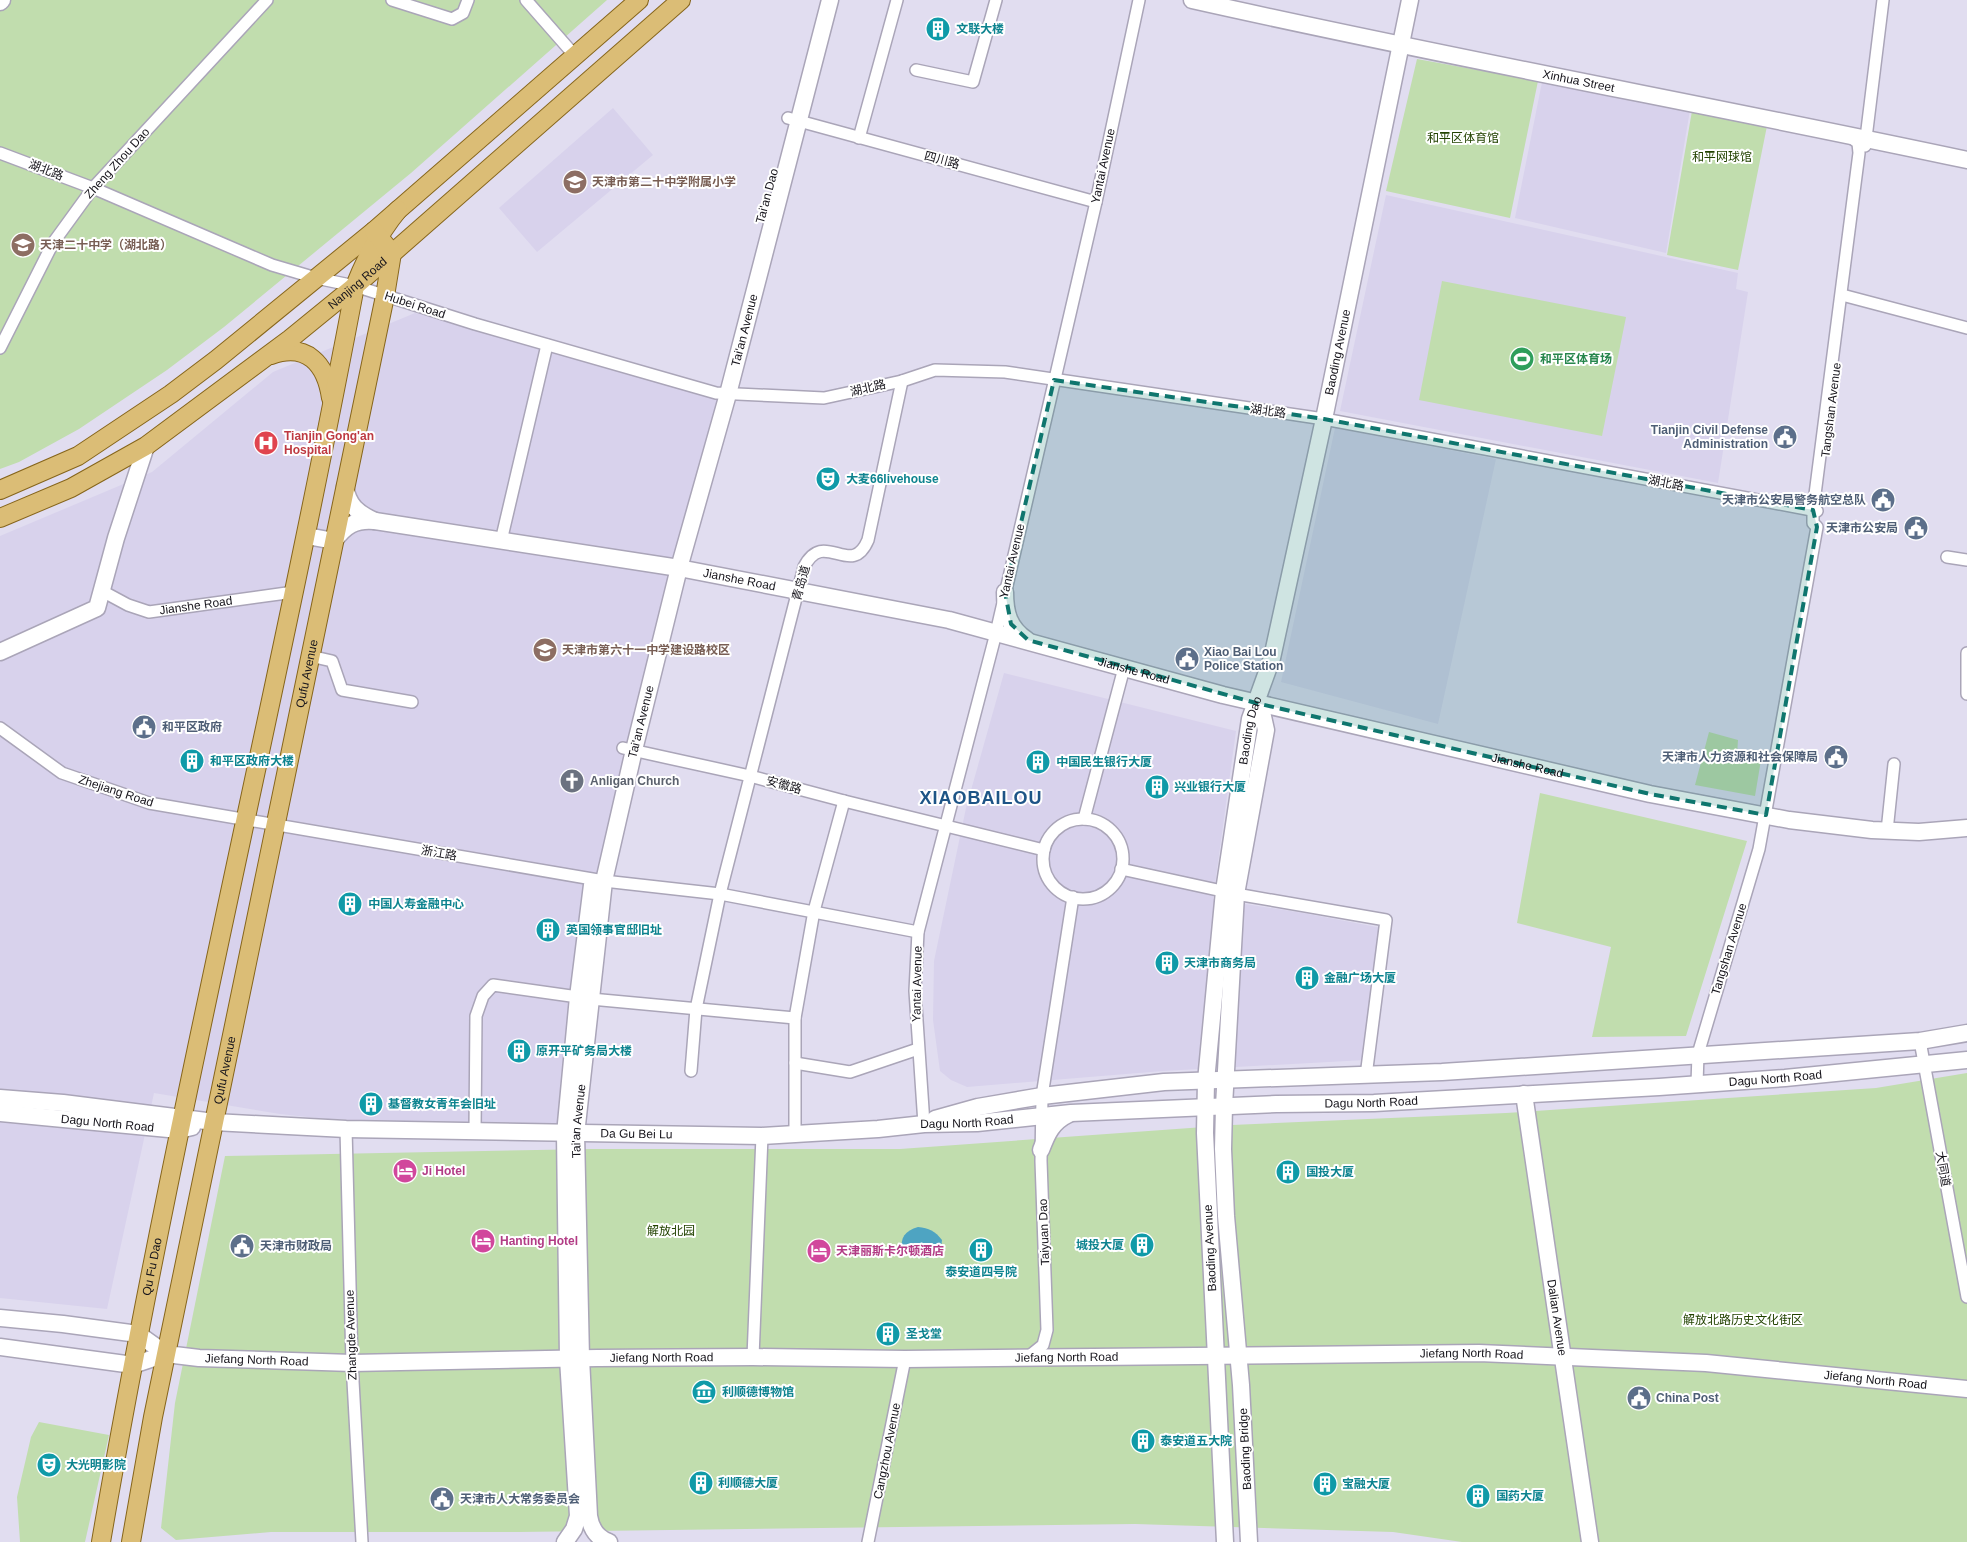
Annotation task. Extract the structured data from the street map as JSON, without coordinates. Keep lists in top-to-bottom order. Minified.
{"streets":{"main road":["Nanjing Road","Qufu Avenue","Qu Fu Dao"],"street":["Xinhua Street","四川路","Zheng Zhou Dao","Yantai Avenue","湖北路","Tai'an Dao","Hubei Road","Tai'an Avenue","Baoding Avenue","Tangshan Avenue","Jianshe Road","青岛道","Baoding Dao","安徽路","Zhejiang Road","浙江路","Dagu North Road","Da Gu Bei Lu","大同道","Taiyuan Dao","Dalian Avenue","Zhangde Avenue","Jiefang North Road","Baoding Bridge","Cangzhou Avenue"]},"crossings":[["Xinhua Street","Baoding Avenue"],["Xinhua Street","Tangshan Avenue"],["四川路","Yantai Avenue"],["四川路","Tai'an Dao"],["Zheng Zhou Dao","湖北路"],["Zheng Zhou Dao","Hubei Road"],["Yantai Avenue","湖北路"],["Yantai Avenue","Jianshe Road"],["Yantai Avenue","安徽路"],["Yantai Avenue","浙江路"],["Yantai Avenue","Dagu North Road"],["Yantai Avenue","Da Gu Bei Lu"],["湖北路","Tai'an Dao"],["湖北路","Hubei Road"],["湖北路","Tai'an Avenue"],["湖北路","Baoding Avenue"],["湖北路","Tangshan Avenue"],["湖北路","青岛道"],["Tai'an Dao","Hubei Road"],["Tai'an Dao","Tai'an Avenue"],["Nanjing Road","Hubei Road"],["Nanjing Road","Qufu Avenue"],["Hubei Road","Tai'an Avenue"],["Hubei Road","Qufu Avenue"],["Tai'an Avenue","Jianshe Road"],["Tai'an Avenue","安徽路"],["Tai'an Avenue","浙江路"],["Tai'an Avenue","Da Gu Bei Lu"],["Tai'an Avenue","Jiefang North Road"],["Baoding Avenue","Jianshe Road"],["Baoding Avenue","Baoding Dao"],["Baoding Avenue","Dagu North Road"],["Baoding Avenue","Jiefang North Road"],["Baoding Avenue","Baoding Bridge"],["Tangshan Avenue","Jianshe Road"],["Tangshan Avenue","Dagu North Road"],["Jianshe Road","青岛道"],["Jianshe Road","Qufu Avenue"],["Jianshe Road","Baoding Dao"],["青岛道","安徽路"],["青岛道","浙江路"],["Qufu Avenue","Zhejiang Road"],["Qufu Avenue","浙江路"],["Qufu Avenue","Dagu North Road"],["Baoding Dao","Dagu North Road"],["安徽路","Taiyuan Dao"],["Zhejiang Road","浙江路"],["Dagu North Road","Da Gu Bei Lu"],["Dagu North Road","大同道"],["Dagu North Road","Taiyuan Dao"],["Dagu North Road","Qu Fu Dao"],["Dagu North Road","Dalian Avenue"],["Dagu North Road","Zhangde Avenue"],["Da Gu Bei Lu","Zhangde Avenue"],["Taiyuan Dao","Jiefang North Road"],["Qu Fu Dao","Jiefang North Road"],["Dalian Avenue","Jiefang North Road"],["Zhangde Avenue","Jiefang North Road"],["Jiefang North Road","Baoding Bridge"],["Jiefang North Road","Cangzhou Avenue"]],"districts":["XIAOBAILOU"],"parks":["和平区体育馆","和平网球馆","解放北园","解放北路历史文化街区"],"places":{"building":["文联大楼","和平区政府大楼","中国民生银行大厦","兴业银行大厦","中国人寿金融中心","英国领事官邸旧址","天津市商务局","金融广场大厦","原开平矿务局大楼","基督教女青年会旧址","国投大厦","城投大厦","泰安道四号院","圣戈堂","泰安道五大院","利顺德大厦","宝融大厦","国药大厦"],"school or university":["天津市第二十中学附属小学","天津二十中学（湖北路）","天津市第六十一中学建设路校区"],"sports":["和平区体育场"],"public building":["Tianjin Civil Defense Administration","天津市公安局警务航空总队","天津市公安局","Xiao Bai Lou Police Station","和平区政府","天津市人力资源和社会保障局","天津市财政局","China Post","天津市人大常务委员会"],"hospital":["Tianjin Gong'an Hospital"],"theatre":["大麦66livehouse","大光明影院"],"church":["Anligan Church"],"hotel":["Ji Hotel","Hanting Hotel","天津丽斯卡尔顿酒店"],"museum":["利顺德博物馆"]}}
